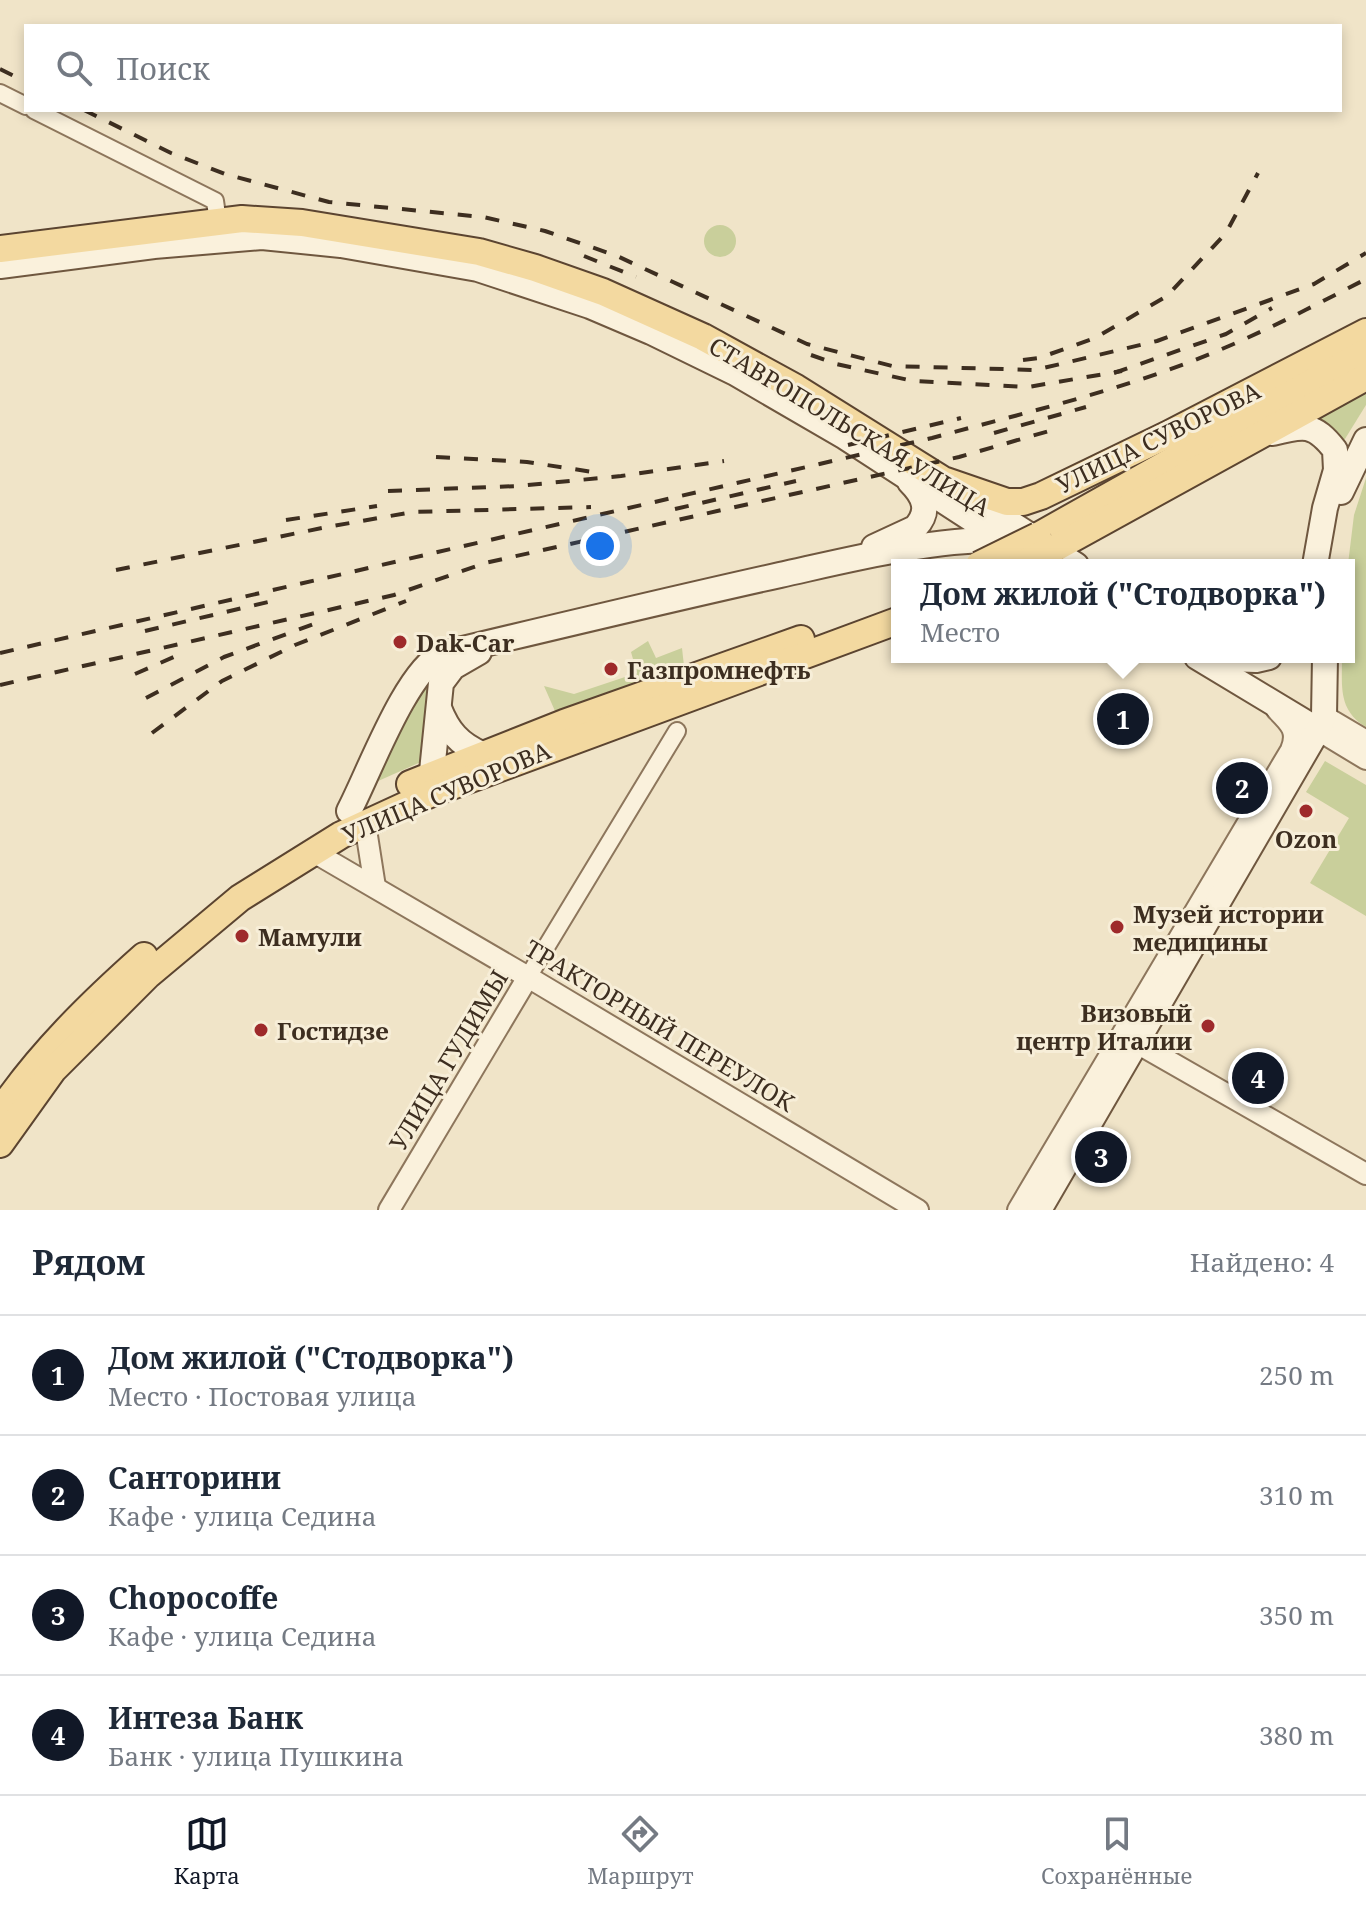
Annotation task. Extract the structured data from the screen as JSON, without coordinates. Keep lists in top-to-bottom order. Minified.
{"streets":{"main road":["СТАВРОПОЛЬСКАЯ УЛИЦА","УЛИЦА СУВОРОВА"],"street":["ТРАКТОРНЫЙ ПЕРЕУЛОК","УЛИЦА ГУДИМЫ"]},"crossings":[["СТАВРОПОЛЬСКАЯ УЛИЦА","УЛИЦА СУВОРОВА"],["УЛИЦА СУВОРОВА","ТРАКТОРНЫЙ ПЕРЕУЛОК"],["ТРАКТОРНЫЙ ПЕРЕУЛОК","УЛИЦА ГУДИМЫ"]],"places":["Dak-Car","Газпромнефть","Ozon","Музей истории медицины","Мамули","Визовый центр Италии","Гостидзе"],"page":{"search":"Поиск","popup":["Дом жилой (\"Стодворка\")","Место"],"pins":["1","2","4","3"],"heading":["Рядом","Найдено: 4"],"list":[{"mark":"1","name":"Дом жилой (\"Стодворка\")","note":"Место · Постовая улица","value":"250 m"},{"mark":"2","name":"Санторини","note":"Кафе · улица Седина","value":"310 m"},{"mark":"3","name":"Chopocoffe","note":"Кафе · улица Седина","value":"350 m"},{"mark":"4","name":"Интеза Банк","note":"Банк · улица Пушкина","value":"380 m"}],"nav":["Карта","Маршрут","Сохранённые"]}}
